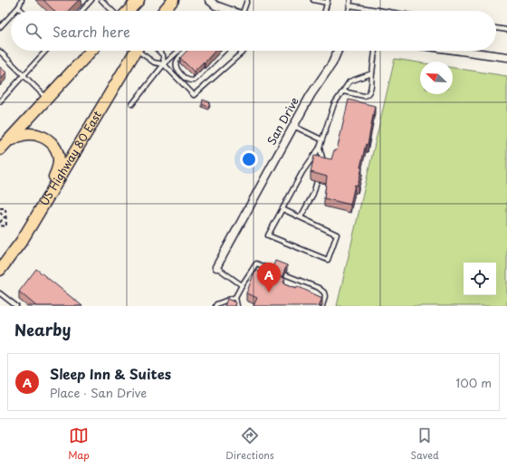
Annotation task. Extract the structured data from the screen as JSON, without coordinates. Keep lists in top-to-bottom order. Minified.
{"streets":{"main road":["US Highway 80 East"],"street":["San Drive"]},"north":"top left","page":{"search":"Search here","pins":"A","heading":"Nearby","list":[{"mark":"A","name":"Sleep Inn & Suites","note":"Place · San Drive","value":"100 m"}],"nav":["Map","Directions","Saved"]}}
